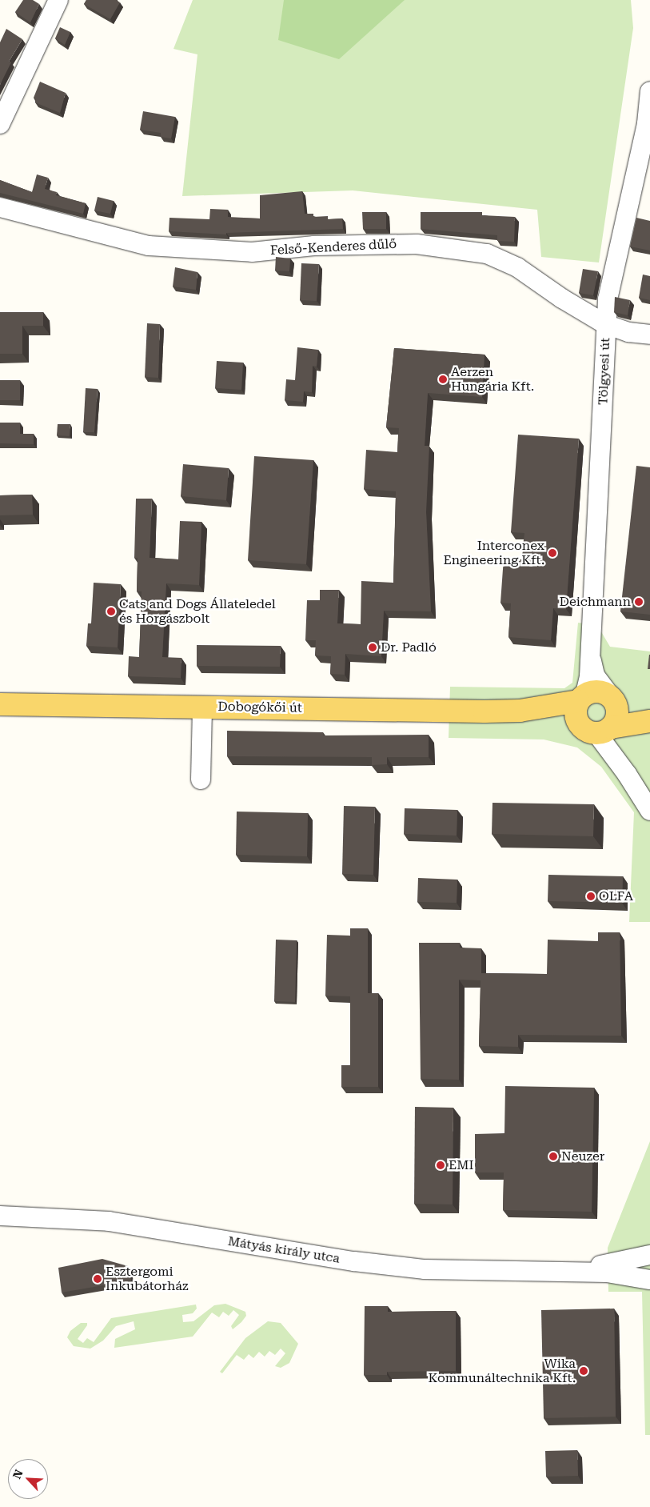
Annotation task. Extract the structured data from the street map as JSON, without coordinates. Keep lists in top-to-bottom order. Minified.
{"streets":{"main road":["Dobogókői út"],"street":["Felső-Kenderes dűlő","Tölgyesi út","Mátyás király utca"]},"crossings":[["Felső-Kenderes dűlő","Tölgyesi út"],["Tölgyesi út","Dobogókői út"]],"places":["Aerzen Hungária Kft.","Interconex Engineering Kft.","Deichmann","Cats and Dogs Állateledel és Horgászbolt","Dr. Padló","OLFA","Neuzer","EMI","Esztergomi Inkubátorház","Wika Kommunáltechnika Kft."],"north":"top left"}
